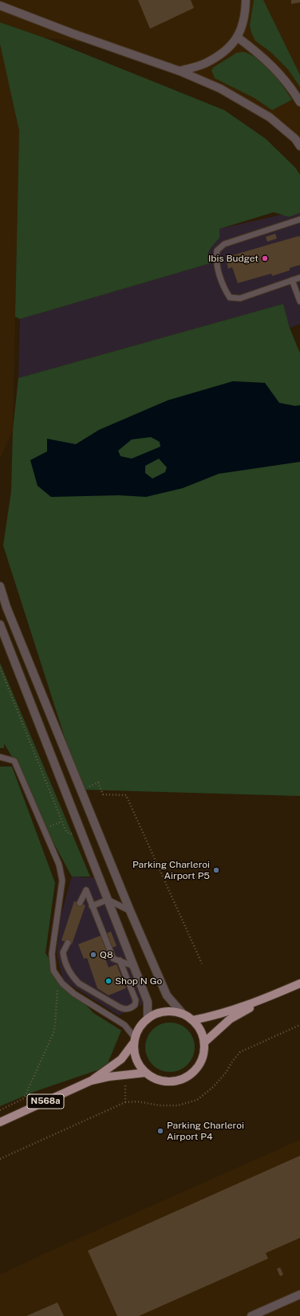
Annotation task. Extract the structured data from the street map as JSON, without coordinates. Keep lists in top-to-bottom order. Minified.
{"streets":{"main road":["N568a"]},"places":["Ibis Budget","Parking Charleroi Airport P5","Q8","Shop N Go","Parking Charleroi Airport P4"]}
